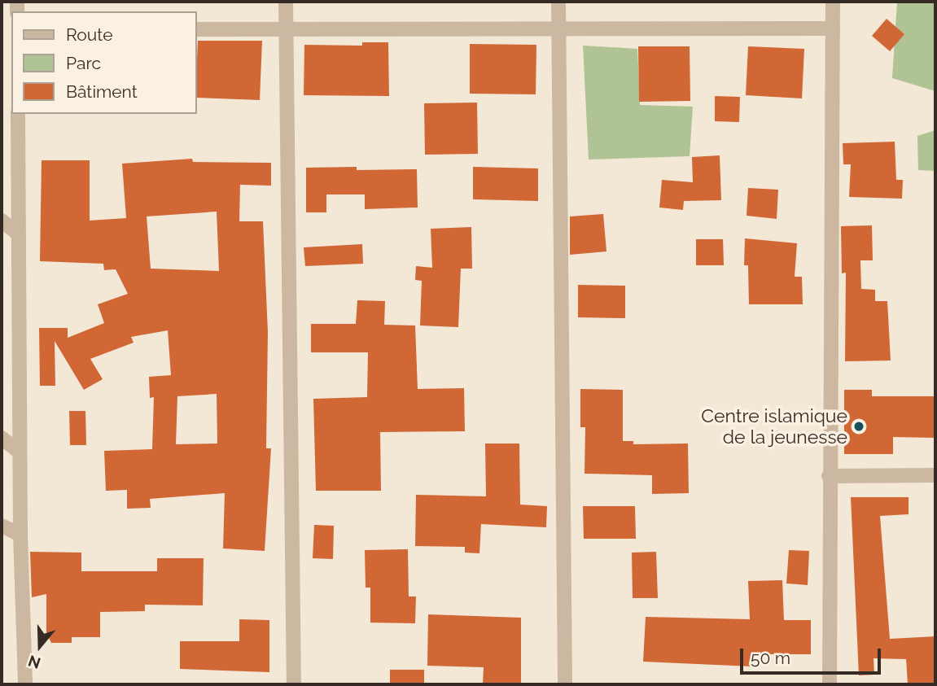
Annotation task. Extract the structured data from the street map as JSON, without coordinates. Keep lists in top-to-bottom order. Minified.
{"places":["Centre islamique de la jeunesse"],"legend":["Route","Parc","Bâtiment"],"scale_bar":"50 m","north":"bottom"}
